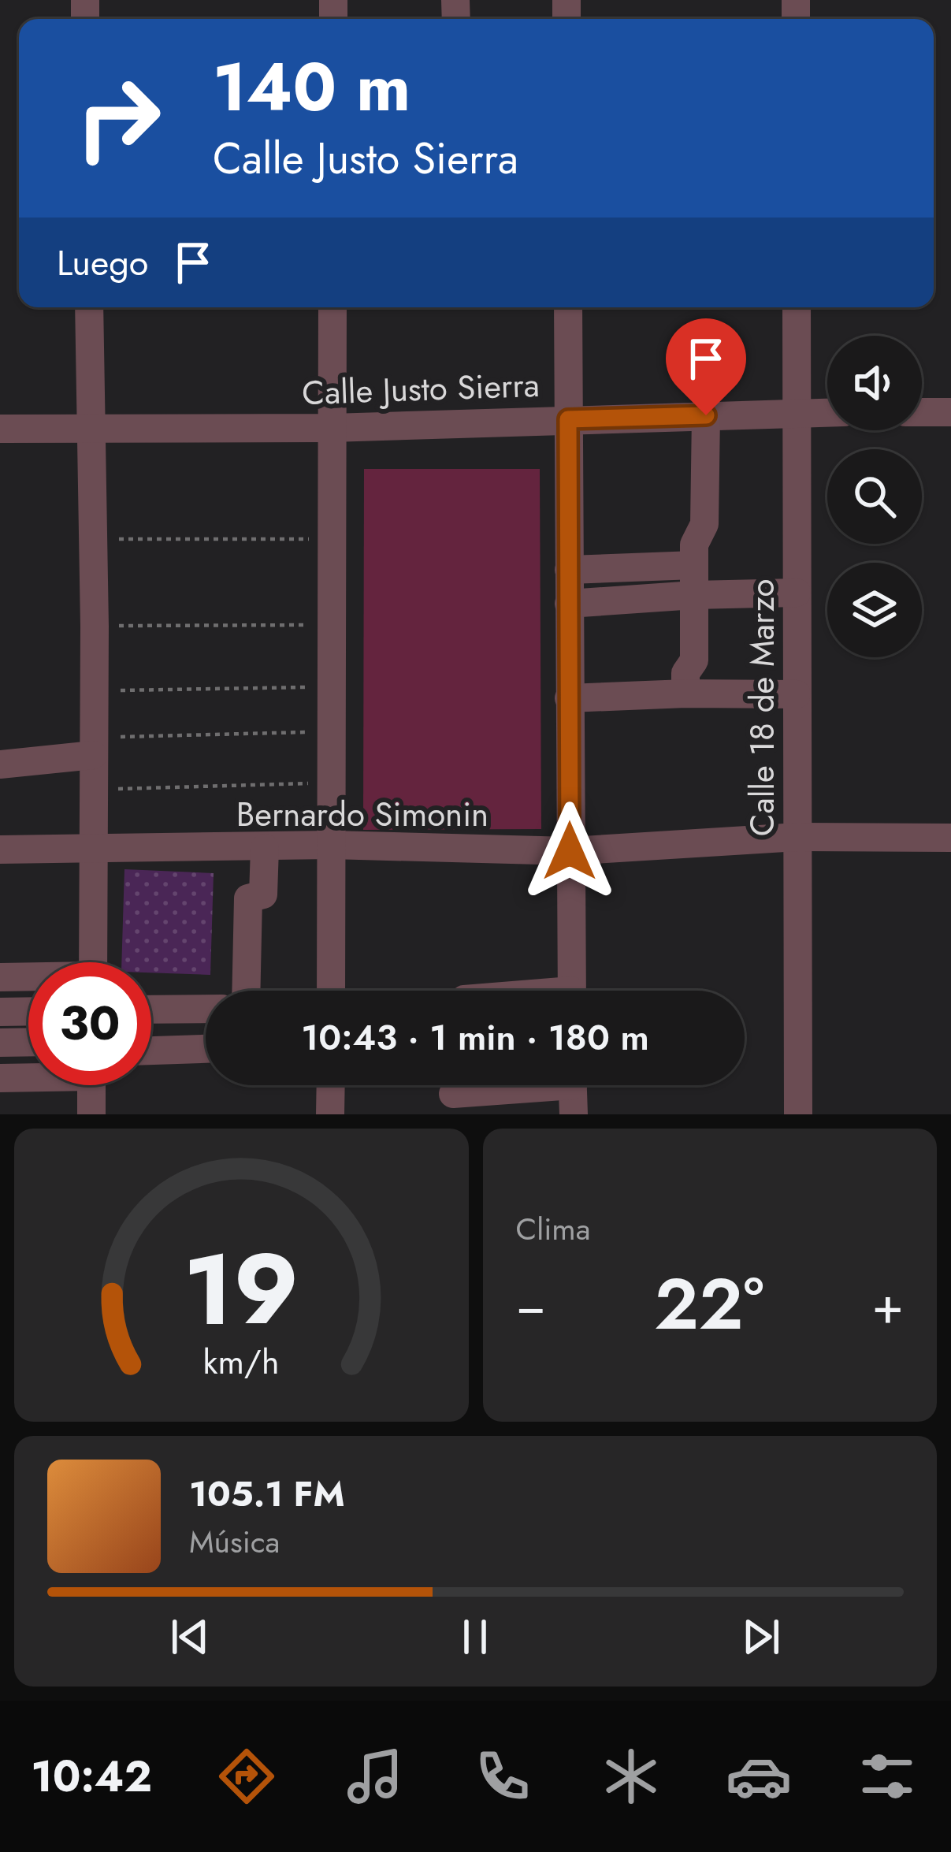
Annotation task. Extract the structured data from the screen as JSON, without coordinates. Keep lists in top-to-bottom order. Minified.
{"streets":{"street":["Calle Justo Sierra","Calle 18 de Marzo","Bernardo Simonin"]},"crossings":[["Calle Justo Sierra","Calle 18 de Marzo"],["Calle 18 de Marzo","Bernardo Simonin"]],"page":{"turn":["140 m","Calle Justo Sierra"],"then":"Luego","limit":"30","trip":"10:43 · 1 min · 180 m","tile":"Clima","heat":["−","22°","+"],"song":["105.1 FM","Música"],"tabs":"10:42","gauge":["19","km/h"]}}
